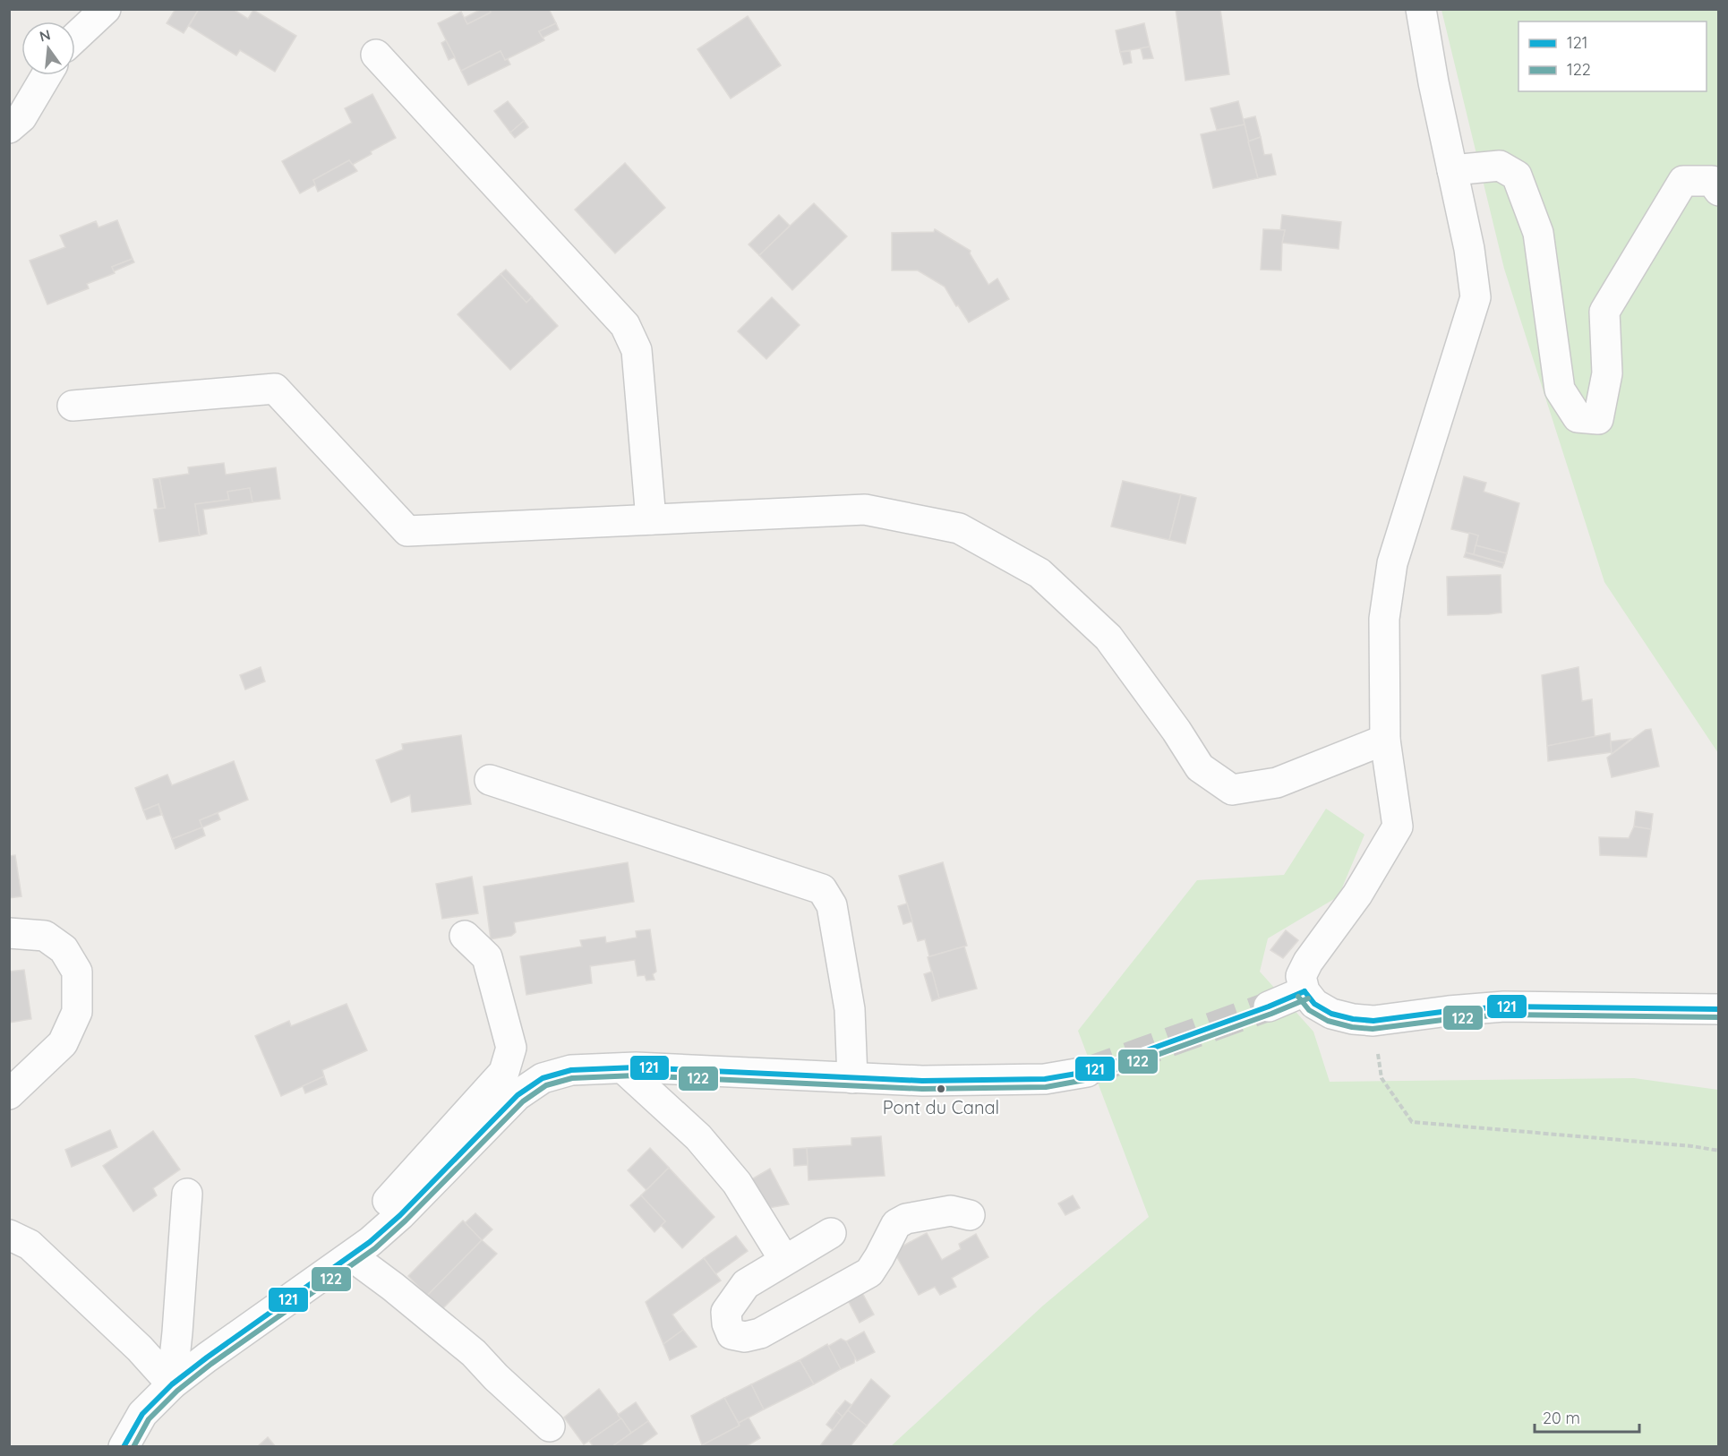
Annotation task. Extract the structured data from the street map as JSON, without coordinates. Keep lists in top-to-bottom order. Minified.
{"places":["Pont du Canal"],"lines":["transit line 121","transit line 122"],"legend":["121","122"],"scale_bar":"20 m","north":"top"}
